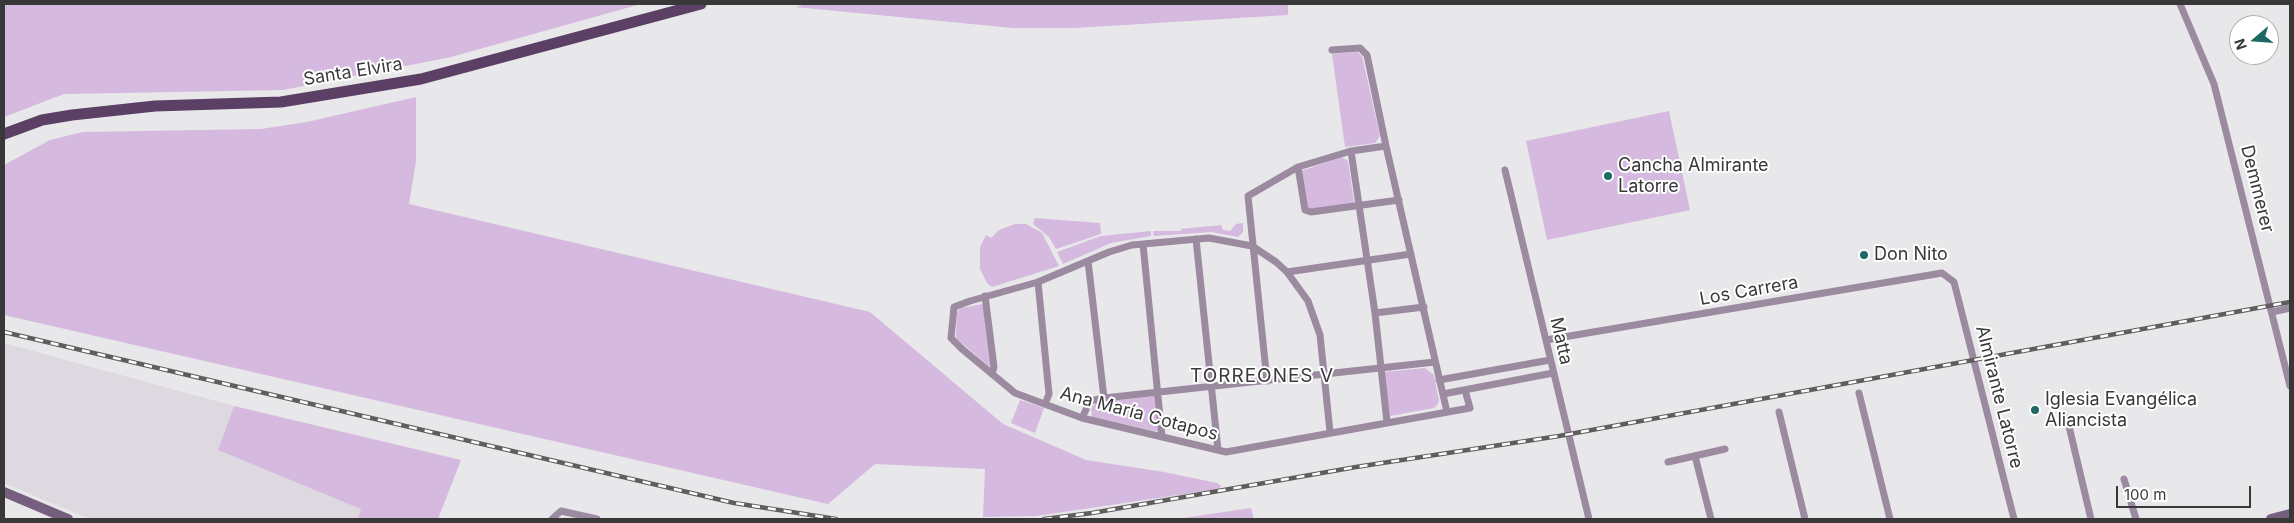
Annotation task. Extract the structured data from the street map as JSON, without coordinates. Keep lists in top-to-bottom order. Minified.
{"streets":{"main road":["Santa Elvira"],"street":["Demmerer","Los Carrera","Matta","Almirante Latorre","Ana María Cotapos"]},"crossings":[["Los Carrera","Matta"],["Los Carrera","Almirante Latorre"]],"districts":["TORREONES V"],"places":["Cancha Almirante Latorre","Don Nito","Iglesia Evangélica Aliancista"],"scale_bar":"100 m","north":"left"}
